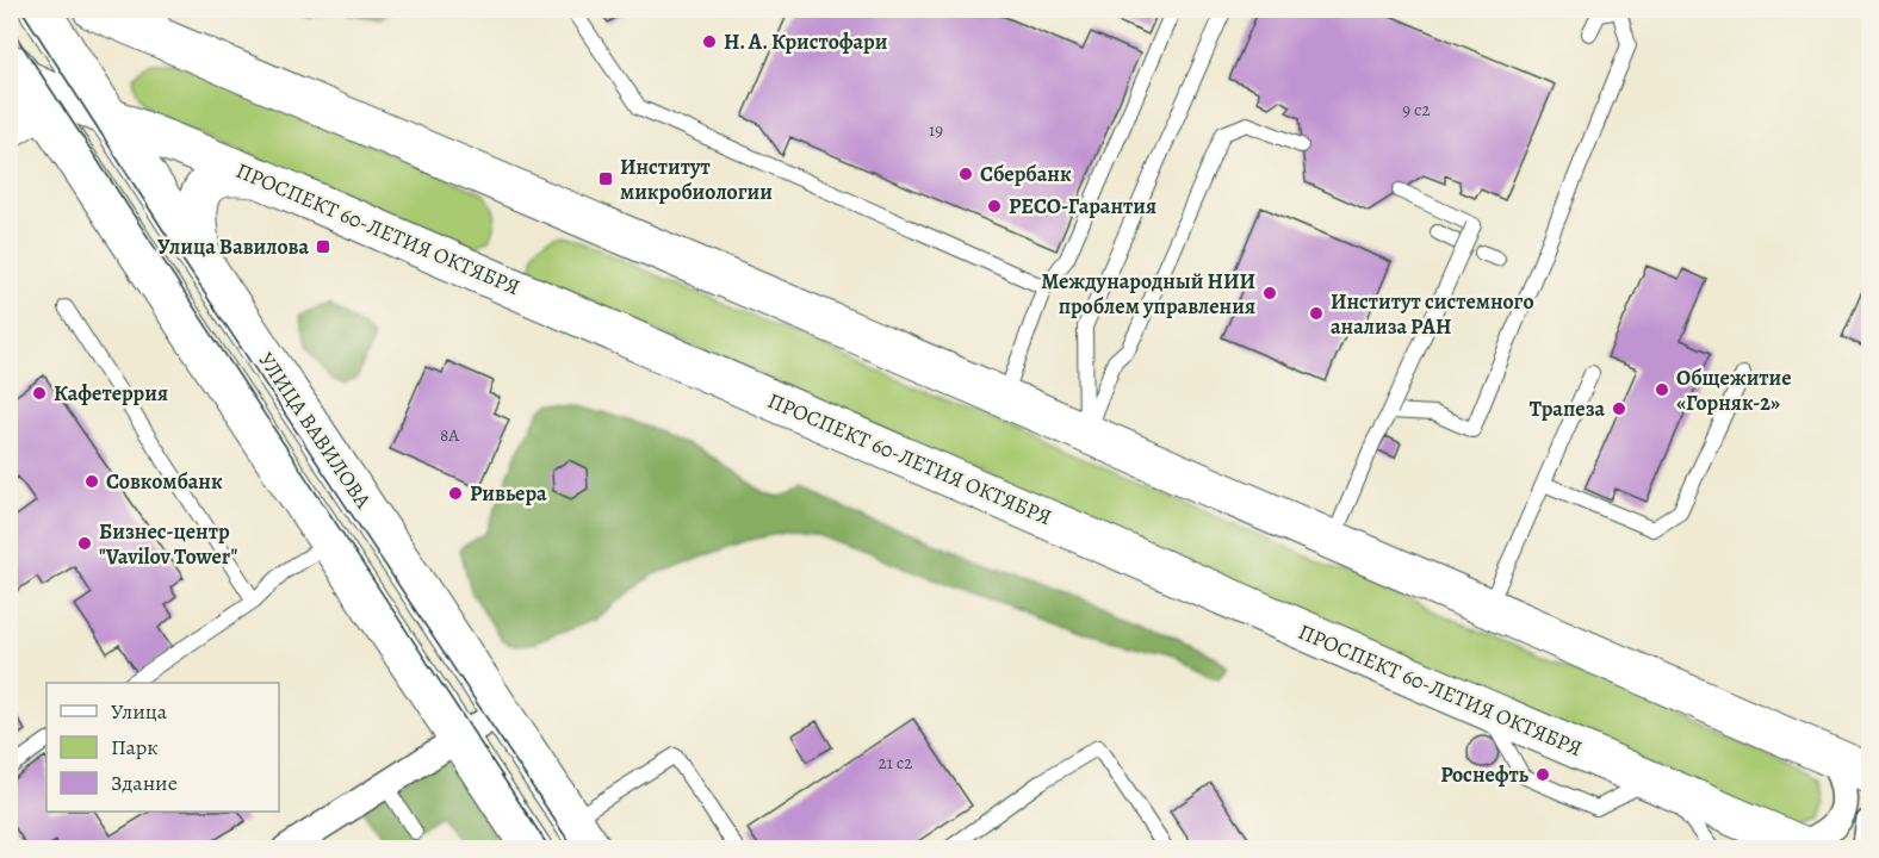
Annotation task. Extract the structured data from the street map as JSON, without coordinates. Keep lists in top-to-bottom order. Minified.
{"streets":{"main road":["ПРОСПЕКТ 60-ЛЕТИЯ ОКТЯБРЯ","УЛИЦА ВАВИЛОВА"]},"crossings":[["ПРОСПЕКТ 60-ЛЕТИЯ ОКТЯБРЯ","УЛИЦА ВАВИЛОВА"]],"places":{"other":["Н. А. Кристофари","Сбербанк","РЕСО-Гарантия","Международный НИИ проблем управления","Институт системного анализа РАН","Общежитие «Горняк-2»","Кафетеррия","Трапеза","Совкомбанк","Ривьера","Бизнес-центр \"Vavilov Tower\"","Роснефть"],"transit":["Институт микробиологии","Улица Вавилова"]},"house_numbers":["9 с2","19","8А","21 с2"],"legend":["Улица","Парк","Здание"]}
